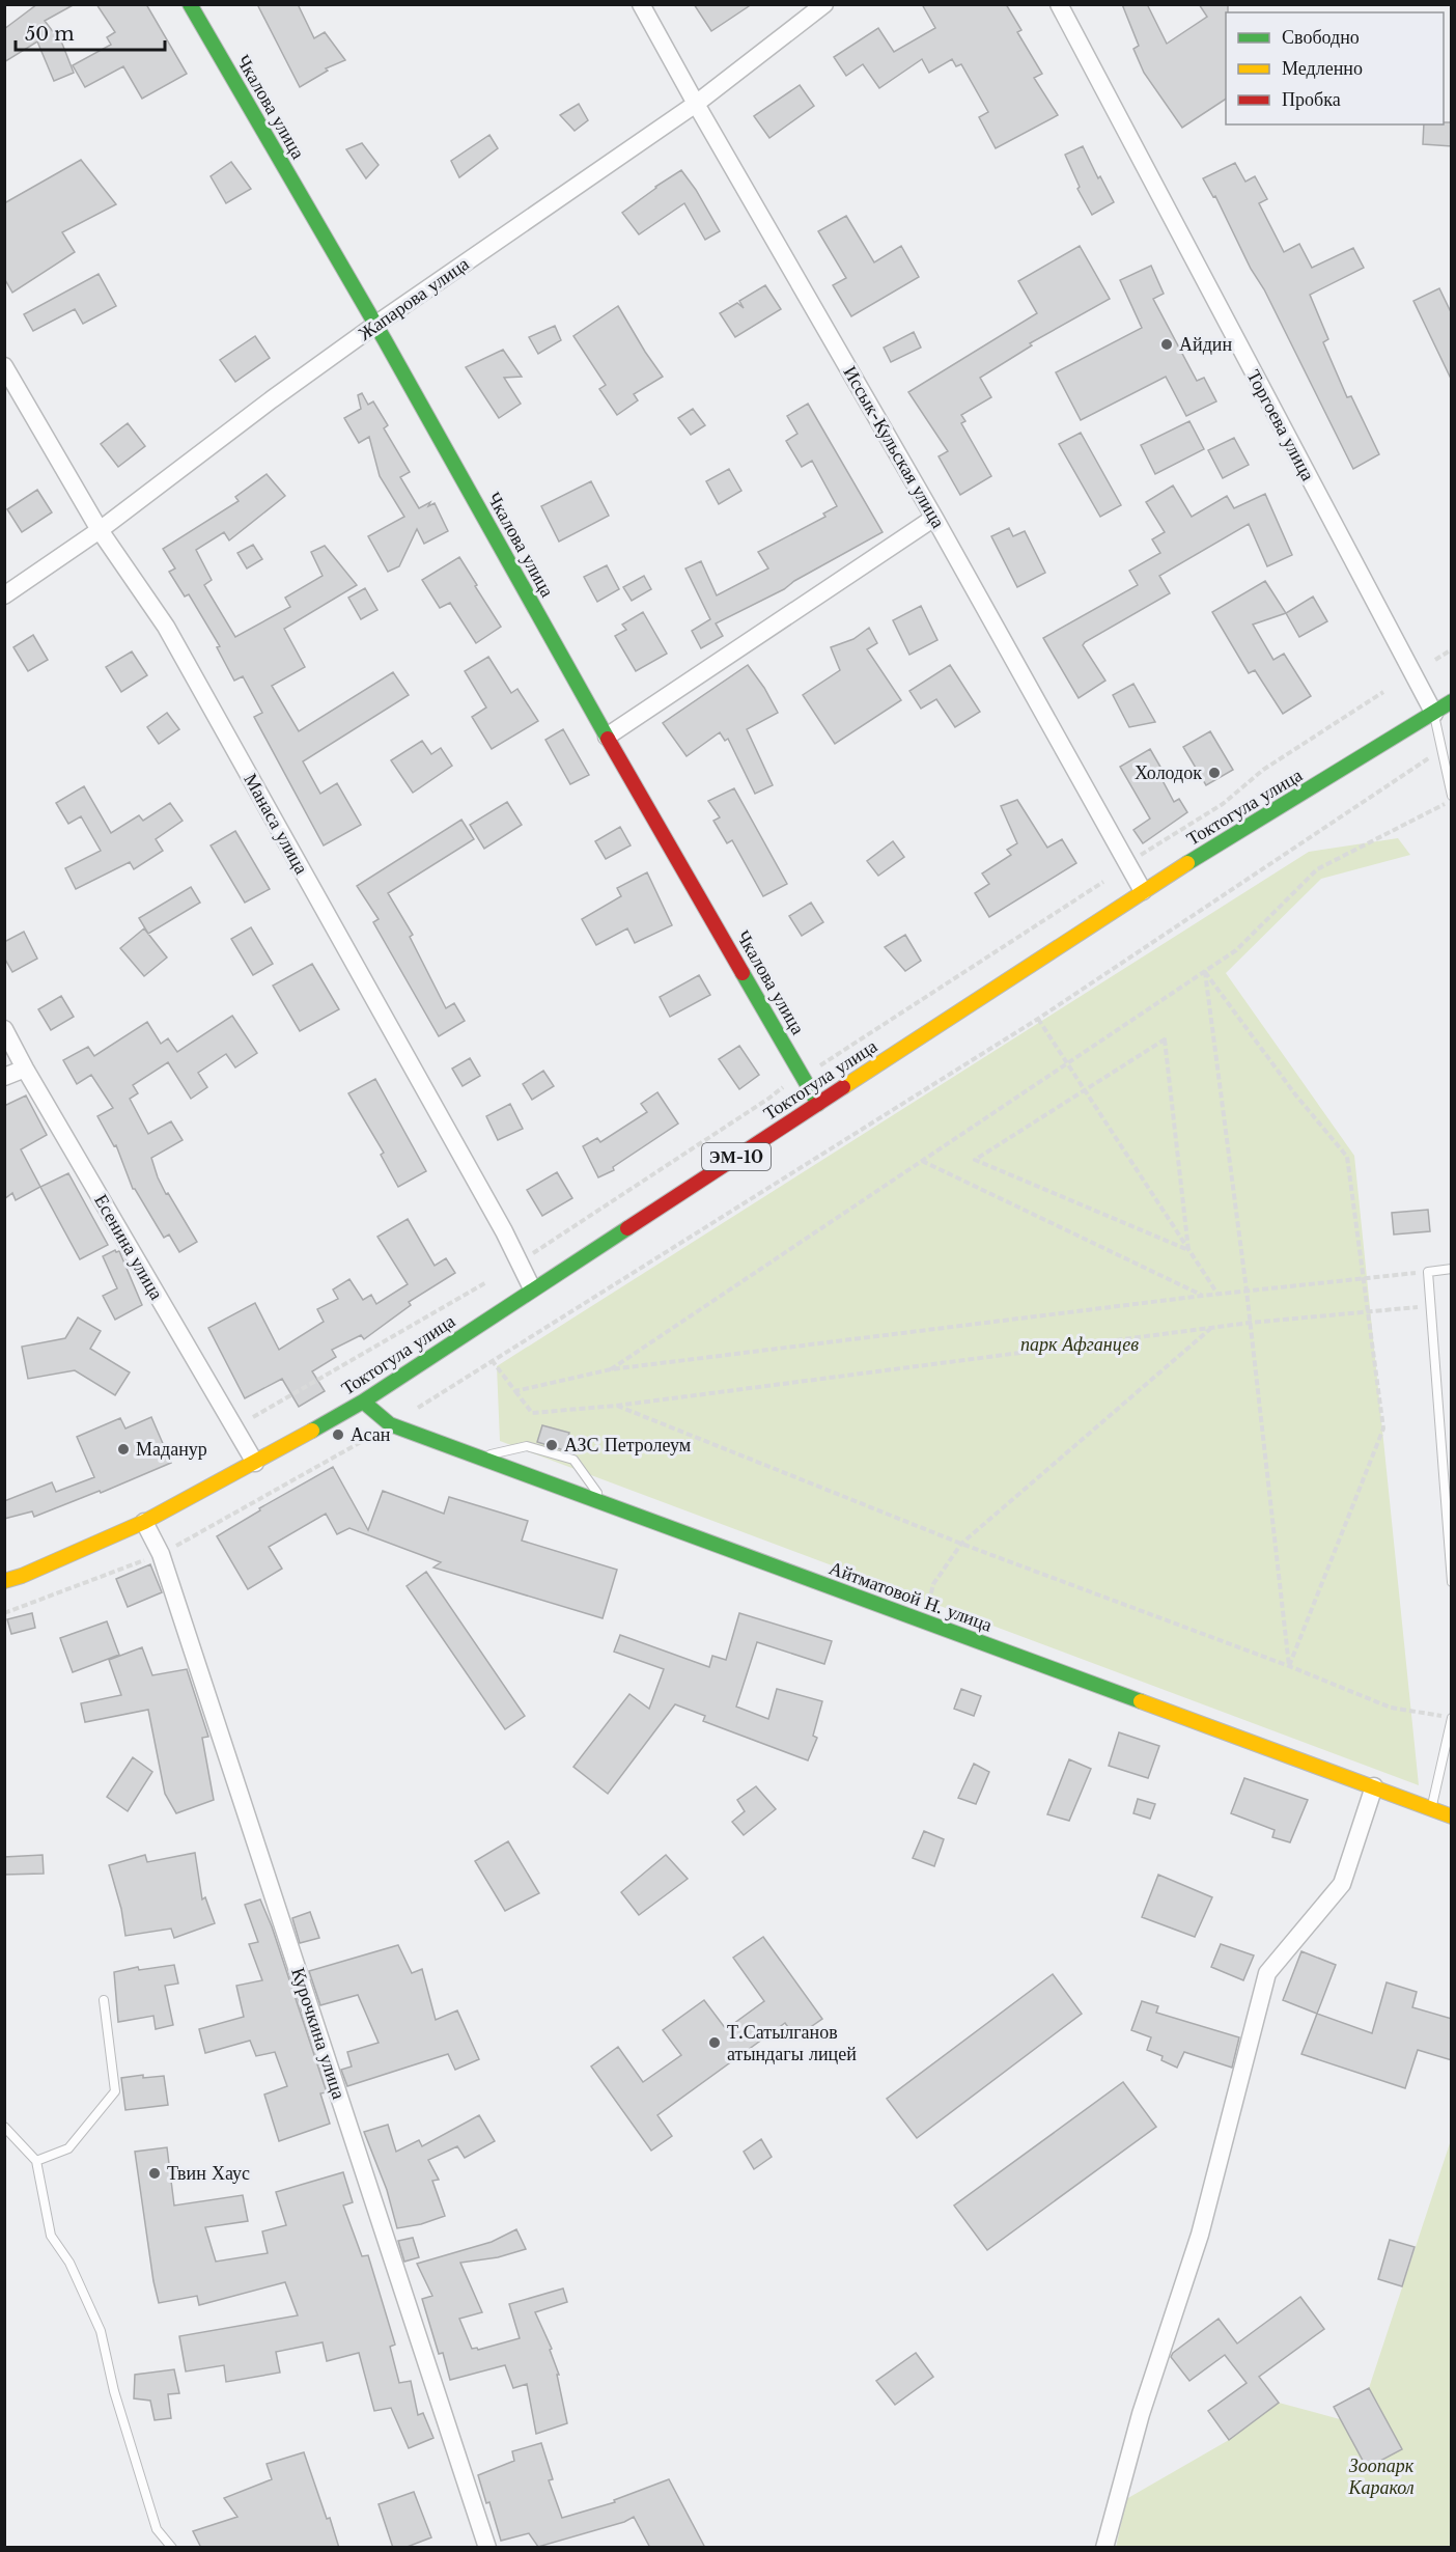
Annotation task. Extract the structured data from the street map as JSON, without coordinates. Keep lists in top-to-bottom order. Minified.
{"streets":{"main road":["Чкалова улица","Токтогула улица","ЭМ-10","Айтматовой Н. улица"],"street":["Жапарова улица","Торгоева улица","Иссык-Кульская улица","Манаса улица","Есенина улица","Курочкина улица"]},"crossings":[["Чкалова улица","Жапарова улица"],["Чкалова улица","Токтогула улица"],["Жапарова улица","Иссык-Кульская улица"],["Жапарова улица","Манаса улица"],["Торгоева улица","Токтогула улица"],["Иссык-Кульская улица","Токтогула улица"],["Токтогула улица","Манаса улица"],["Токтогула улица","Есенина улица"],["Токтогула улица","Айтматовой Н. улица"],["Токтогула улица","Курочкина улица"]],"parks":["парк Афганцев","Зоопарк Каракол"],"places":["Айдин","Холодок","Асан","АЗС Петролеум","Маданур","Т.Сатылганов атындагы лицей","Твин Хаус"],"legend":["Свободно","Медленно","Пробка"],"scale_bar":"50 m"}
